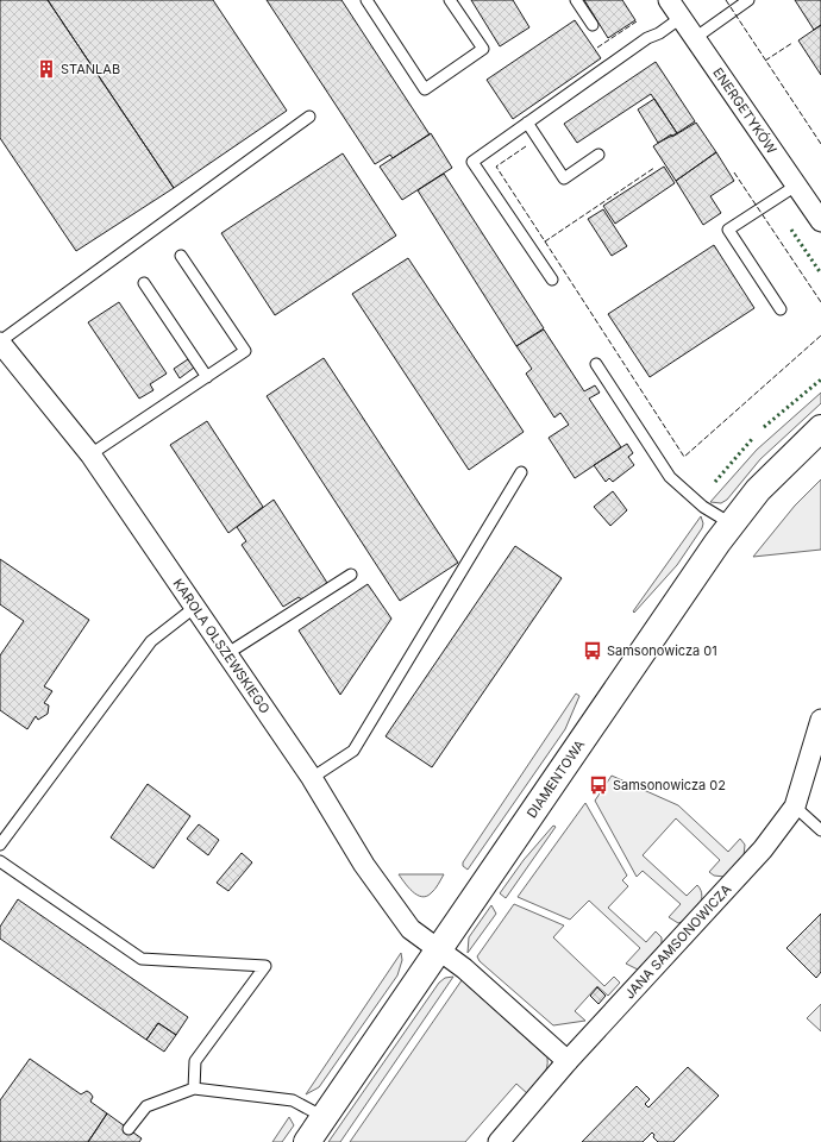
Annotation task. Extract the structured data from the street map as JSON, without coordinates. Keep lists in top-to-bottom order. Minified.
{"streets":{"street":["ENERGETYKÓW","KAROLA OLSZEWSKIEGO","DIAMENTOWA","JANA SAMSONOWICZA"]},"crossings":[["KAROLA OLSZEWSKIEGO","DIAMENTOWA"],["KAROLA OLSZEWSKIEGO","JANA SAMSONOWICZA"]],"places":{"building":["STANLAB"],"bus stop":["Samsonowicza 01","Samsonowicza 02"]}}
